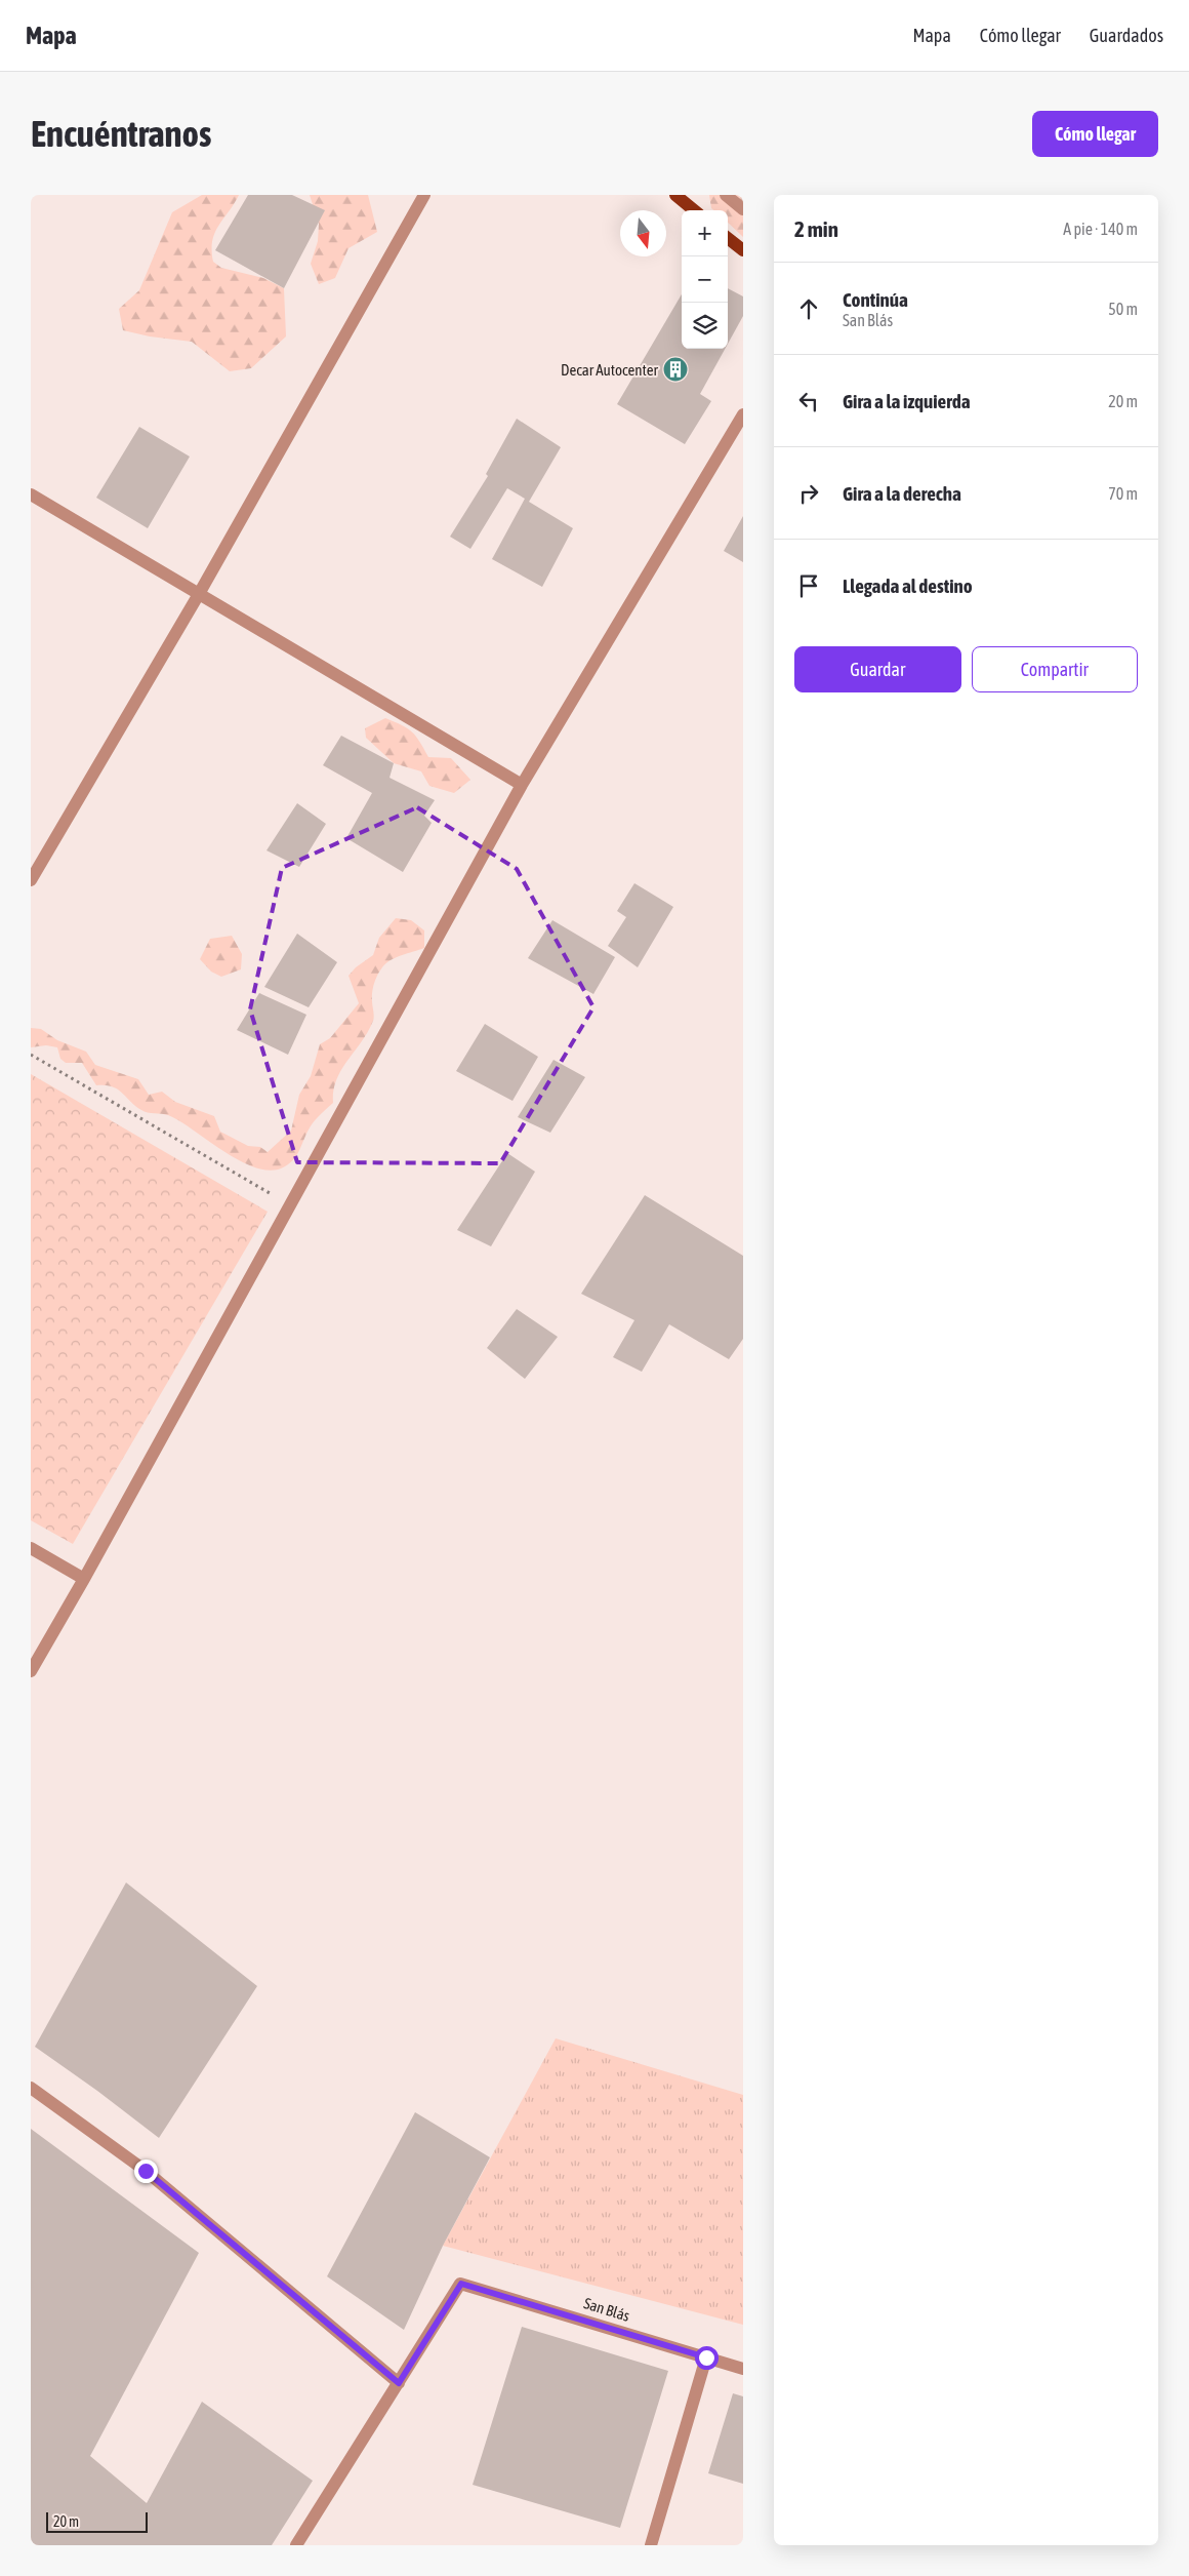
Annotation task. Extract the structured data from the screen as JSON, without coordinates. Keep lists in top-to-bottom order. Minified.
{"streets":{"street":["San Blás"]},"places":{"building":["Decar Autocenter"]},"scale_bar":"20 m","north":"bottom","page":{"header":"Mapa","nav":["Mapa","Cómo llegar","Guardados"],"buttons":["Cómo llegar",["Guardar","Compartir"]],"title":"Encuéntranos","heading":["2 min","A pie · 140 m"],"map_buttons":["+","−"],"list":[["Continúa","San Blás","50 m"],["Gira a la izquierda","20 m"],["Gira a la derecha","70 m"],"Llegada al destino"],"scale":"20 m"}}
